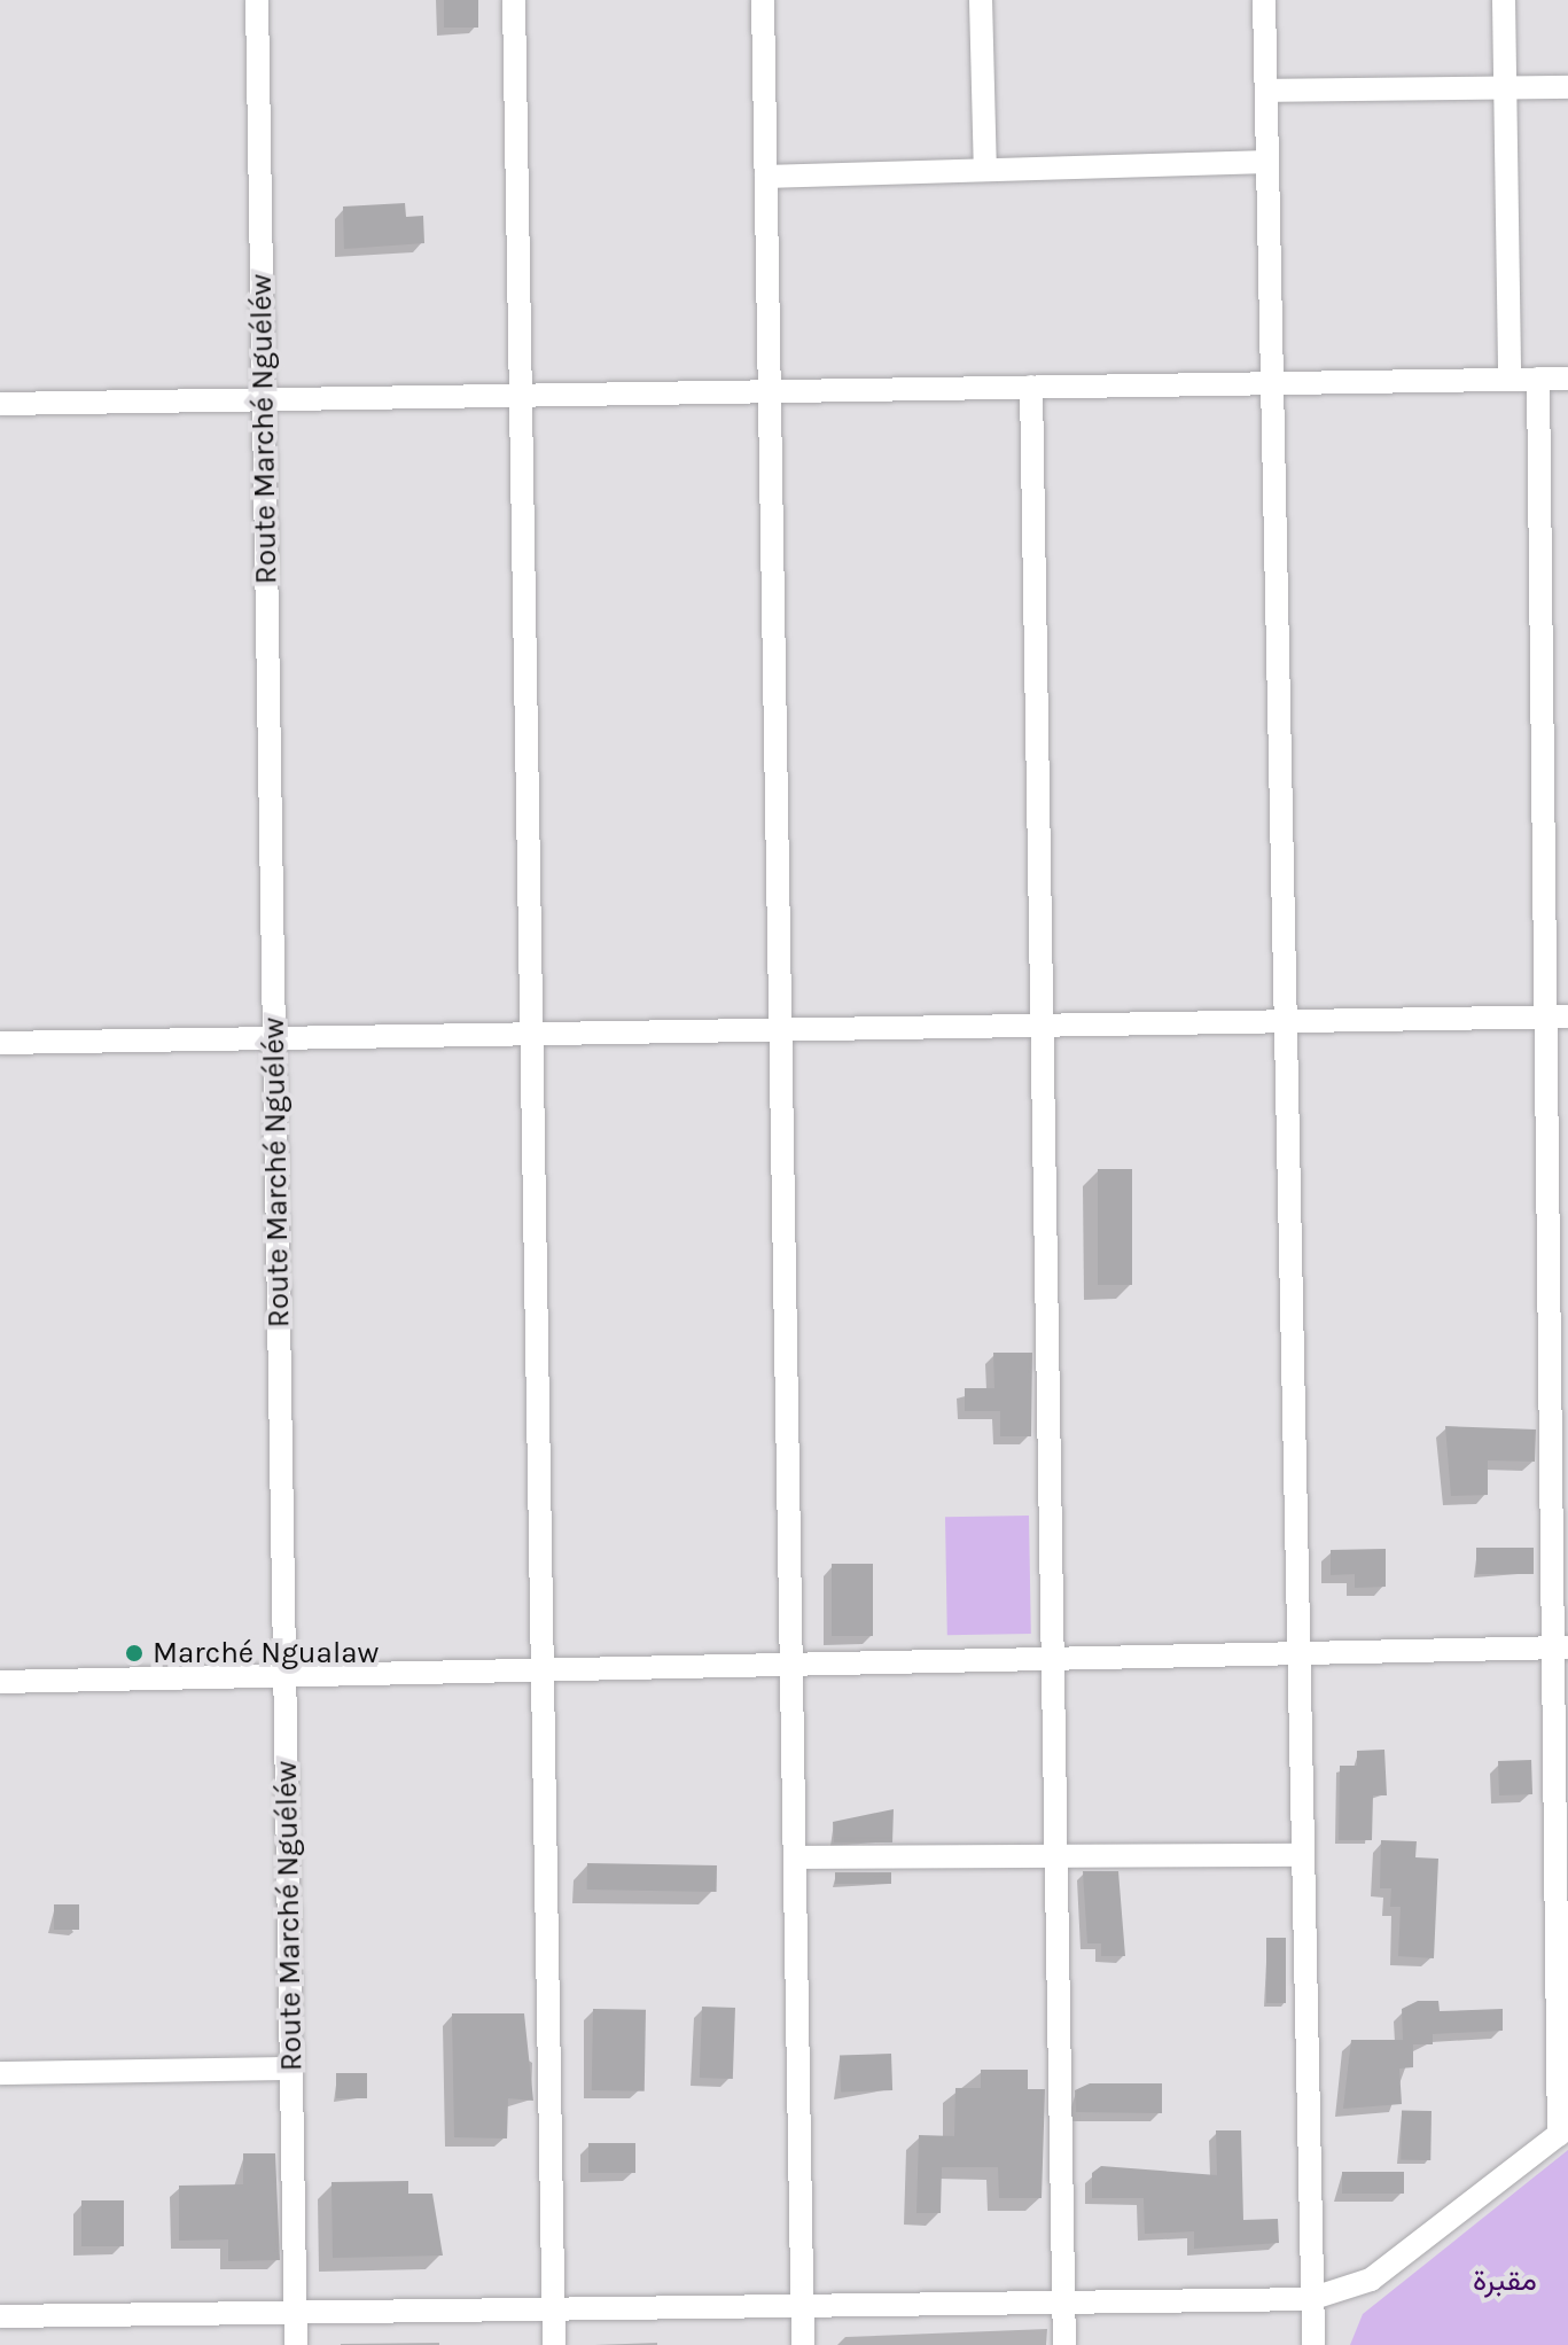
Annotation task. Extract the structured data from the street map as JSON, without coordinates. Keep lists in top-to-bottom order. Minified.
{"streets":{"street":["Route Marché Nguéléw"]},"parks":["مقبرة"],"places":["Marché Ngualaw"]}
